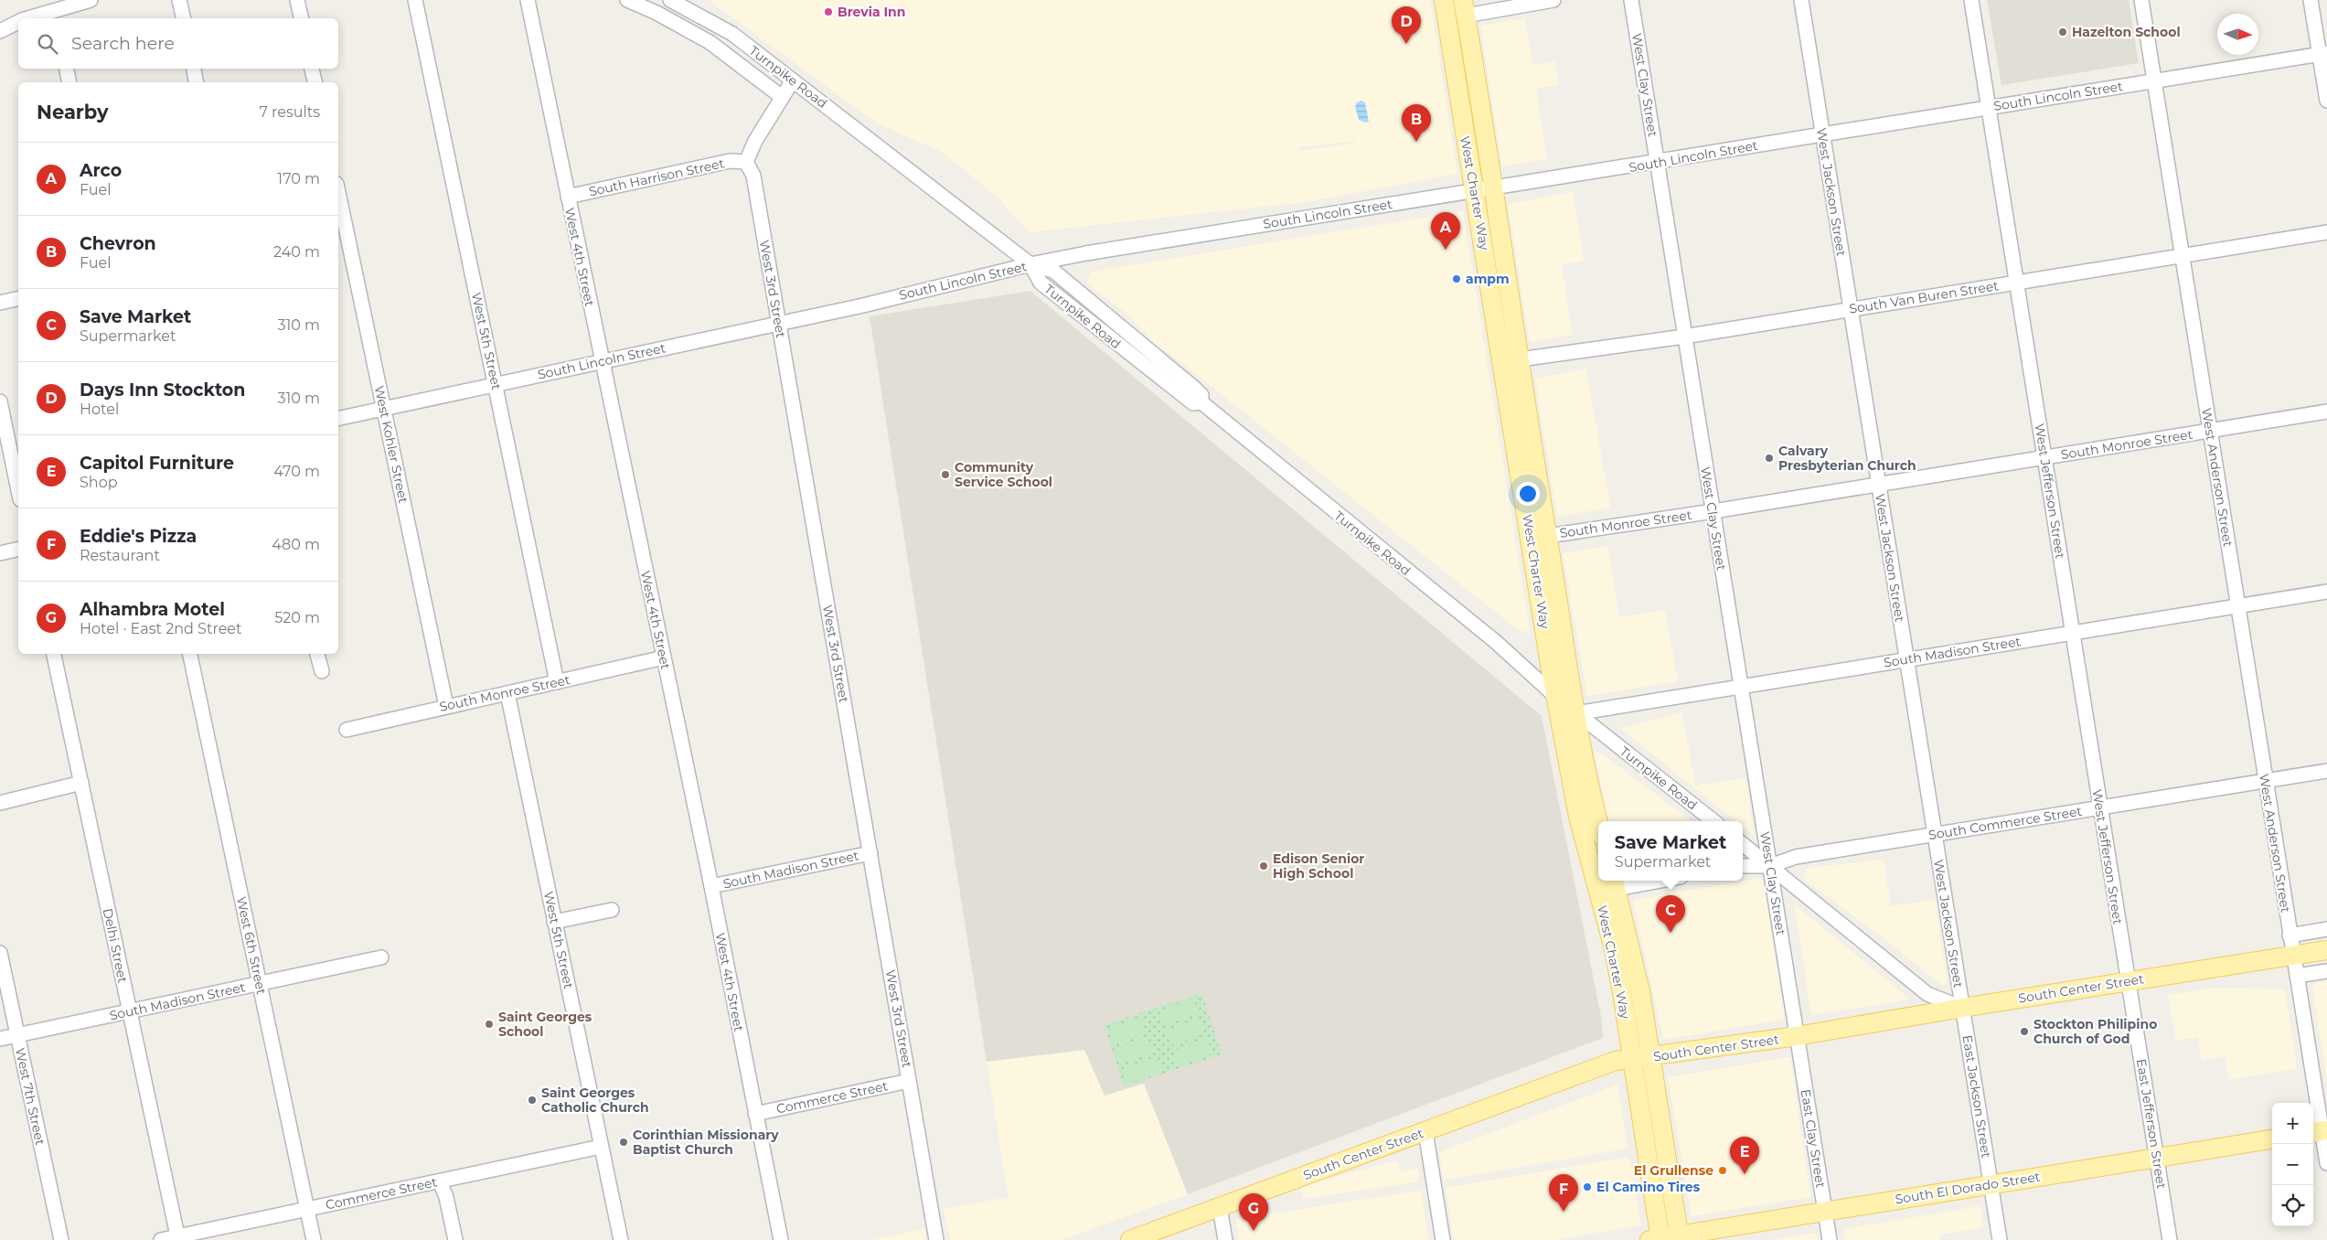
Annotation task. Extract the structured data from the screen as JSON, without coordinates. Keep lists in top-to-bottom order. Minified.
{"streets":{"main road":["West Charter Way","South Center Street","South El Dorado Street"],"street":["Turnpike Road","West Clay Street","South Lincoln Street","South Harrison Street","West Jackson Street","West 4th Street","West 3rd Street","South Van Buren Street","West 5th Street","West Kohler Street","South Monroe Street","West Anderson Street","West Jefferson Street","South Madison Street","South Commerce Street","Delhi Street","West 6th Street","West 7th Street","East Jackson Street","Commerce Street","East Jefferson Street","East Clay Street"]},"crossings":[["Turnpike Road","South Lincoln Street"],["Turnpike Road","West Charter Way"],["Turnpike Road","South Madison Street"],["West Clay Street","South Lincoln Street"],["West Clay Street","South Van Buren Street"],["West Clay Street","South Monroe Street"],["West Clay Street","South Madison Street"],["West Clay Street","South Commerce Street"],["West Clay Street","South Center Street"],["West Clay Street","East Clay Street"],["South Lincoln Street","West Jackson Street"],["South Lincoln Street","West Charter Way"],["South Lincoln Street","West 4th Street"],["South Lincoln Street","West 3rd Street"],["South Lincoln Street","West 5th Street"],["South Lincoln Street","West Kohler Street"],["South Lincoln Street","West Anderson Street"],["South Lincoln Street","West Jefferson Street"],["South Harrison Street","West 4th Street"],["South Harrison Street","West 3rd Street"],["West Jackson Street","South Van Buren Street"],["West Jackson Street","South Monroe Street"],["West Jackson Street","South Madison Street"],["West Jackson Street","South Commerce Street"],["West Jackson Street","South Center Street"],["West Jackson Street","East Jackson Street"],["West Charter Way","South Van Buren Street"],["West Charter Way","South Monroe Street"],["West Charter Way","South Madison Street"],["West Charter Way","South Center Street"],["West Charter Way","South El Dorado Street"],["West 4th Street","South Monroe Street"],["West 4th Street","South Madison Street"],["West 4th Street","Commerce Street"],["West 3rd Street","South Madison Street"],["West 3rd Street","Commerce Street"],["South Van Buren Street","West Anderson Street"],["South Van Buren Street","West Jefferson Street"],["West 5th Street","South Monroe Street"],["West 5th Street","Commerce Street"],["West Kohler Street","South Monroe Street"],["South Monroe Street","West Anderson Street"],["South Monroe Street","West Jefferson Street"],["West Anderson Street","South Madison Street"],["West Anderson Street","South Commerce Street"],["West Anderson Street","South Center Street"],["West Jefferson Street","South Madison Street"],["West Jefferson Street","South Commerce Street"],["West Jefferson Street","South Center Street"],["West Jefferson Street","East Jefferson Street"],["South Madison Street","Delhi Street"],["South Madison Street","West 6th Street"],["South Madison Street","West 7th Street"],["Delhi Street","Commerce Street"],["West 6th Street","Commerce Street"],["South Center Street","East Jackson Street"],["South Center Street","East Jefferson Street"],["South Center Street","East Clay Street"],["East Jackson Street","South El Dorado Street"],["East Jefferson Street","South El Dorado Street"],["East Clay Street","South El Dorado Street"]],"places":["Brevia Inn","Hazelton School","ampm","Calvary Presbyterian Church","Community Service School","Edison Senior High School","Saint Georges School","Stockton Philipino Church of God","Saint Georges Catholic Church","Corinthian Missionary Baptist Church","El Grullense","El Camino Tires"],"north":"right","page":{"pins":["D","B","A","C","E","F","G"],"search":"Search here","heading":["Nearby","7 results"],"list":[{"mark":"A","name":"Arco","note":"Fuel","value":"170 m"},{"mark":"B","name":"Chevron","note":"Fuel","value":"240 m"},{"mark":"C","name":"Save Market","note":"Supermarket","value":"310 m"},{"mark":"D","name":"Days Inn Stockton","note":"Hotel","value":"310 m"},{"mark":"E","name":"Capitol Furniture","note":"Shop","value":"470 m"},{"mark":"F","name":"Eddie's Pizza","note":"Restaurant","value":"480 m"},{"mark":"G","name":"Alhambra Motel","note":"Hotel · East 2nd Street","value":"520 m"}],"popup":["Save Market","Supermarket"],"map_buttons":["+","−"]}}
